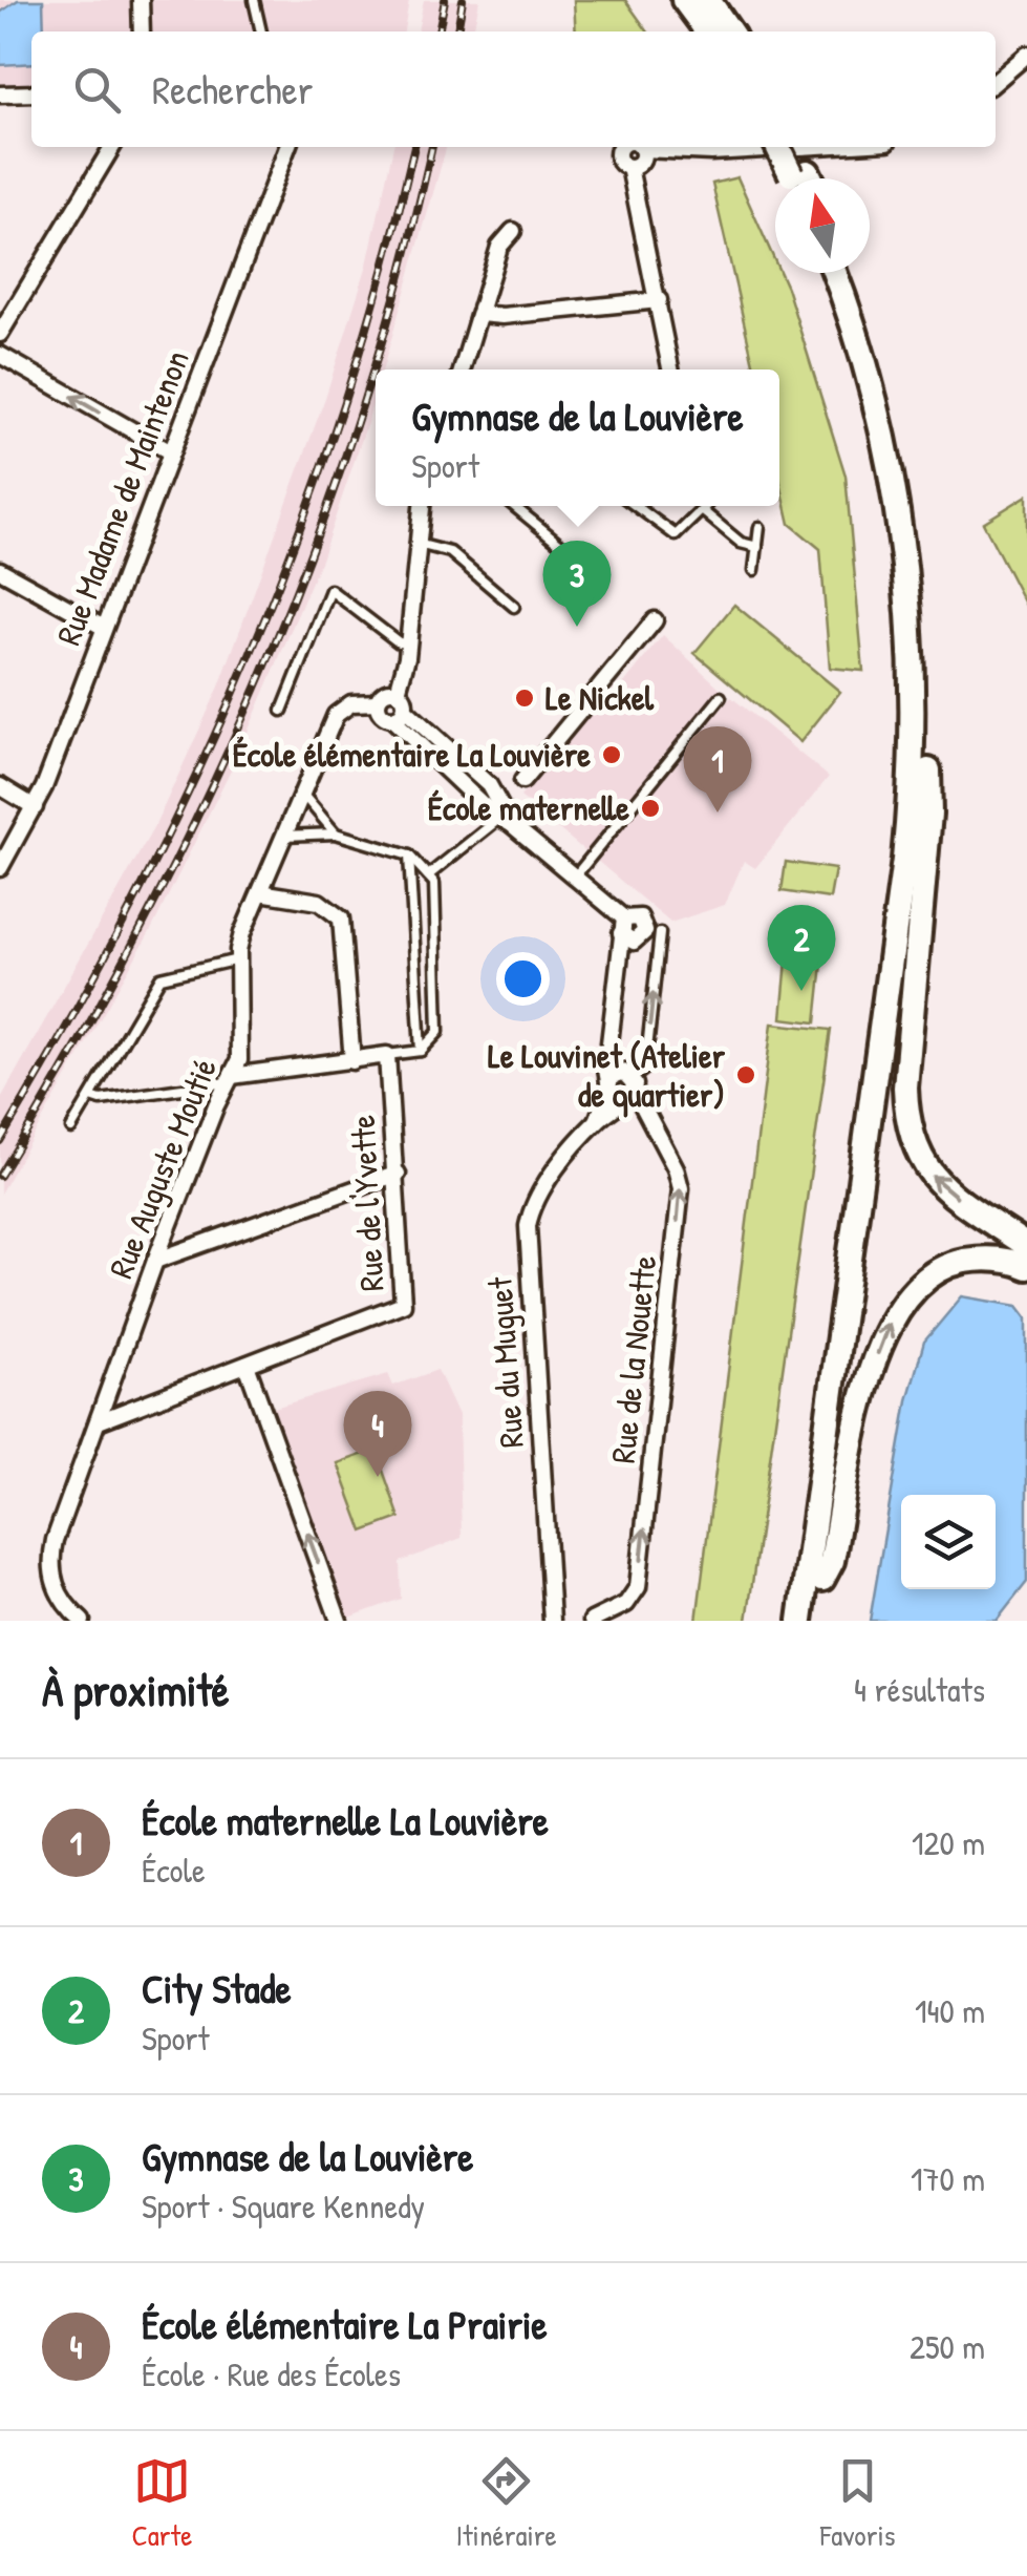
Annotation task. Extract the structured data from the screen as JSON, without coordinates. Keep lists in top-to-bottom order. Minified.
{"streets":{"street":["Rue Madame de Maintenon","Rue Auguste Moutié","Rue de l'Yvette","Rue de la Nouette","Rue du Muguet"]},"crossings":[["Rue Auguste Moutié","Rue de l'Yvette"],["Rue Auguste Moutié","Rue du Muguet"],["Rue de la Nouette","Rue du Muguet"]],"one_way":["Rue de la Nouette"],"places":["Le Nickel","École élémentaire La Louvière","École maternelle","Le Louvinet (Atelier de quartier)"],"north":"top","page":{"search":"Rechercher","popup":["Gymnase de la Louvière","Sport"],"pins":["3","1","2","4"],"heading":["À proximité","4 résultats"],"list":[{"mark":"1","name":"École maternelle La Louvière","note":"École","value":"120 m"},{"mark":"2","name":"City Stade","note":"Sport","value":"140 m"},{"mark":"3","name":"Gymnase de la Louvière","note":"Sport · Square Kennedy","value":"170 m"},{"mark":"4","name":"École élémentaire La Prairie","note":"École · Rue des Écoles","value":"250 m"}],"nav":["Carte","Itinéraire","Favoris"]}}
